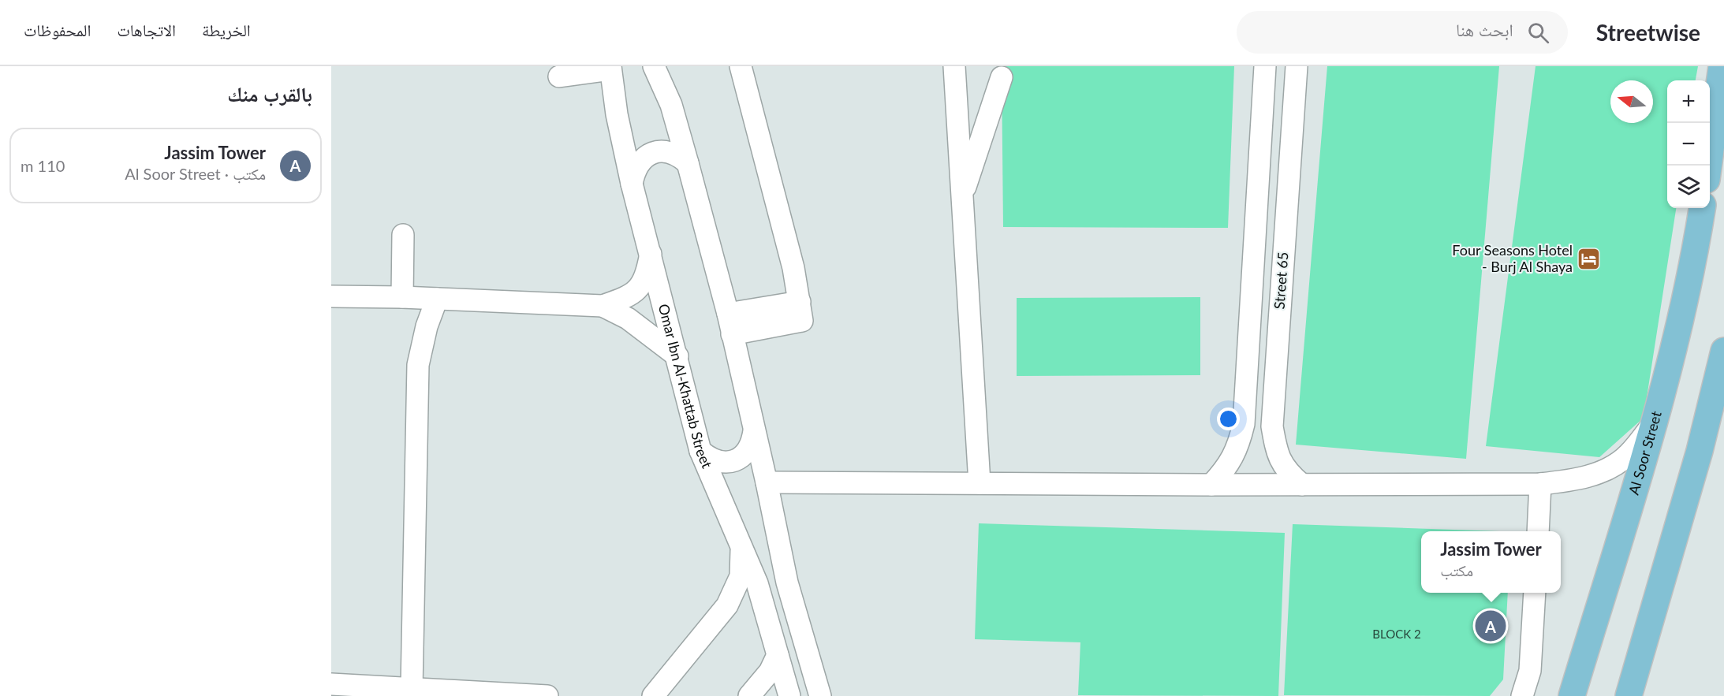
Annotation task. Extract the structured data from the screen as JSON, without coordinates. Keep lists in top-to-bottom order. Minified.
{"streets":{"main road":["Al Soor Street"],"street":["Street 65","Omar Ibn Al-Khattab Street"]},"places":{"hotel":["Four Seasons Hotel - Burj Al Shaya"]},"house_numbers":["BLOCK 2"],"north":"left","page":{"header":"Streetwise","search":"ابحث هنا","nav":["الخريطة","الاتجاهات","المحفوظات"],"heading":"بالقرب منك","map_buttons":["+","−"],"list":[{"mark":"A","name":"Jassim Tower","note":"مكتب · Al Soor Street","value":"110 m"}],"popup":["Jassim Tower","مكتب"],"pins":"A"}}
